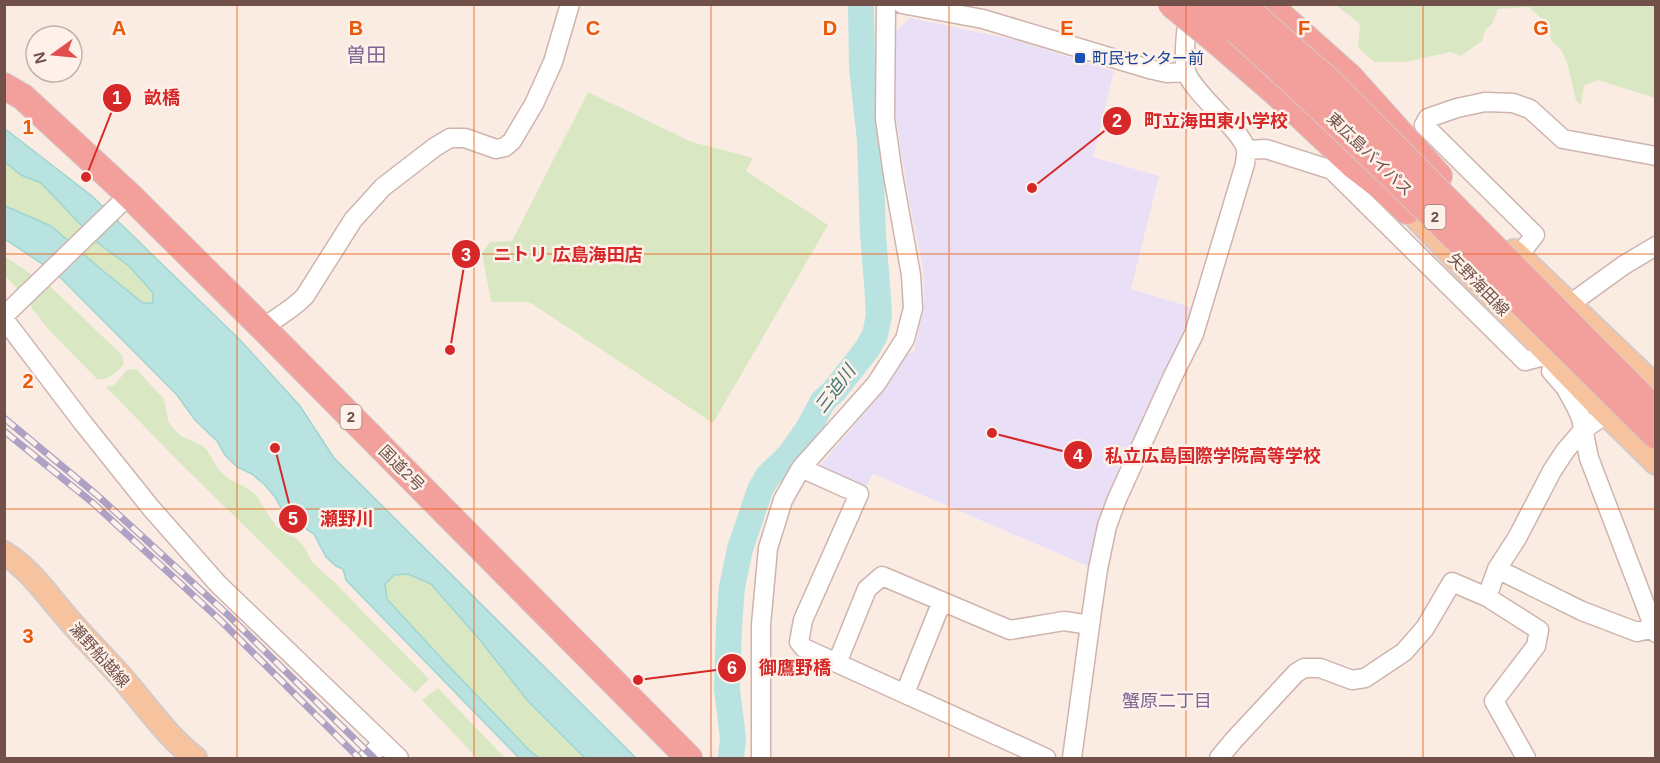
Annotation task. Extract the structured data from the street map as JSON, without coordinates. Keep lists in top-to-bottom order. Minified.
{"streets":{"highway":["東広島バイパス","2","国道2号"],"main road":["矢野海田線","瀬野船越線"]},"districts":["曽田","蟹原二丁目"],"water":["三迫川"],"places":{"transit":["町民センター前"],"other":["畝橋","町立海田東小学校","ニトリ 広島海田店","私立広島国際学院高等学校","瀬野川","御鷹野橋"]},"north":"left","grid":{"columns":["A","B","C","D","E","F","G"],"rows":["1","2","3"]}}
